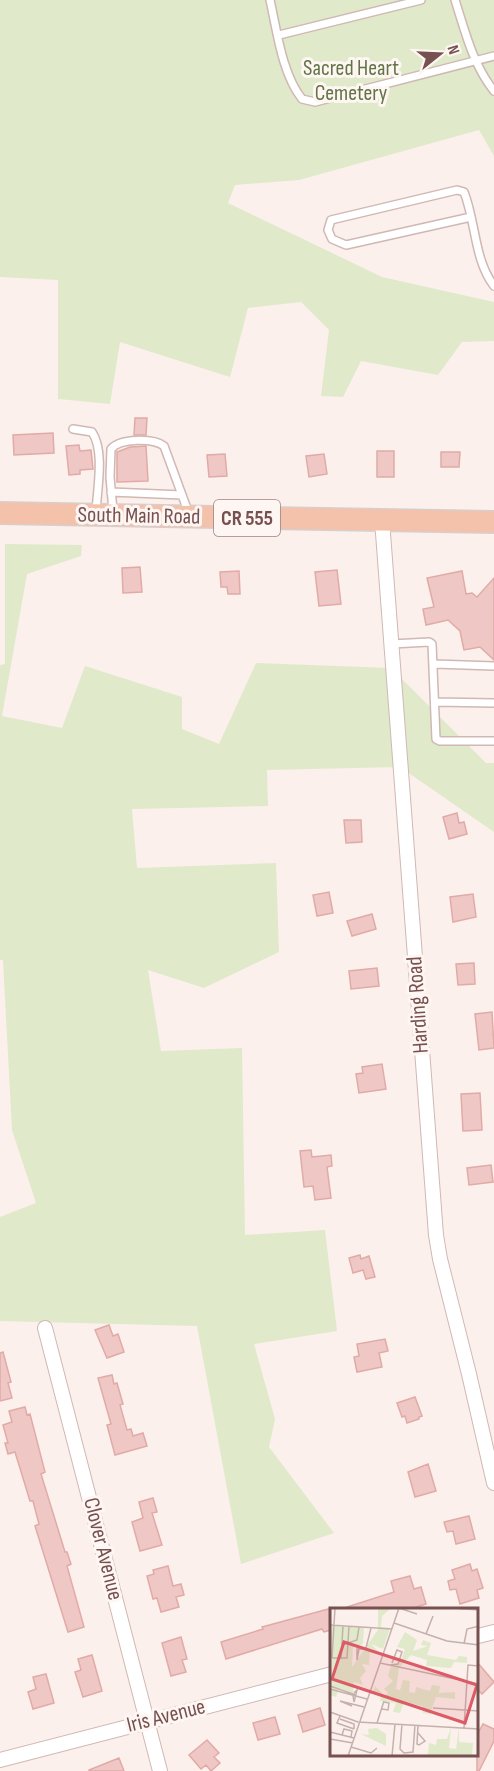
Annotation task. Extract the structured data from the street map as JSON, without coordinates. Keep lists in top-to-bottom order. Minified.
{"streets":{"main road":["South Main Road","CR 555"],"street":["Harding Road","Clover Avenue","Iris Avenue"]},"crossings":[["South Main Road","Harding Road"],["Clover Avenue","Iris Avenue"]],"parks":["Sacred Heart Cemetery"],"north":"right"}
